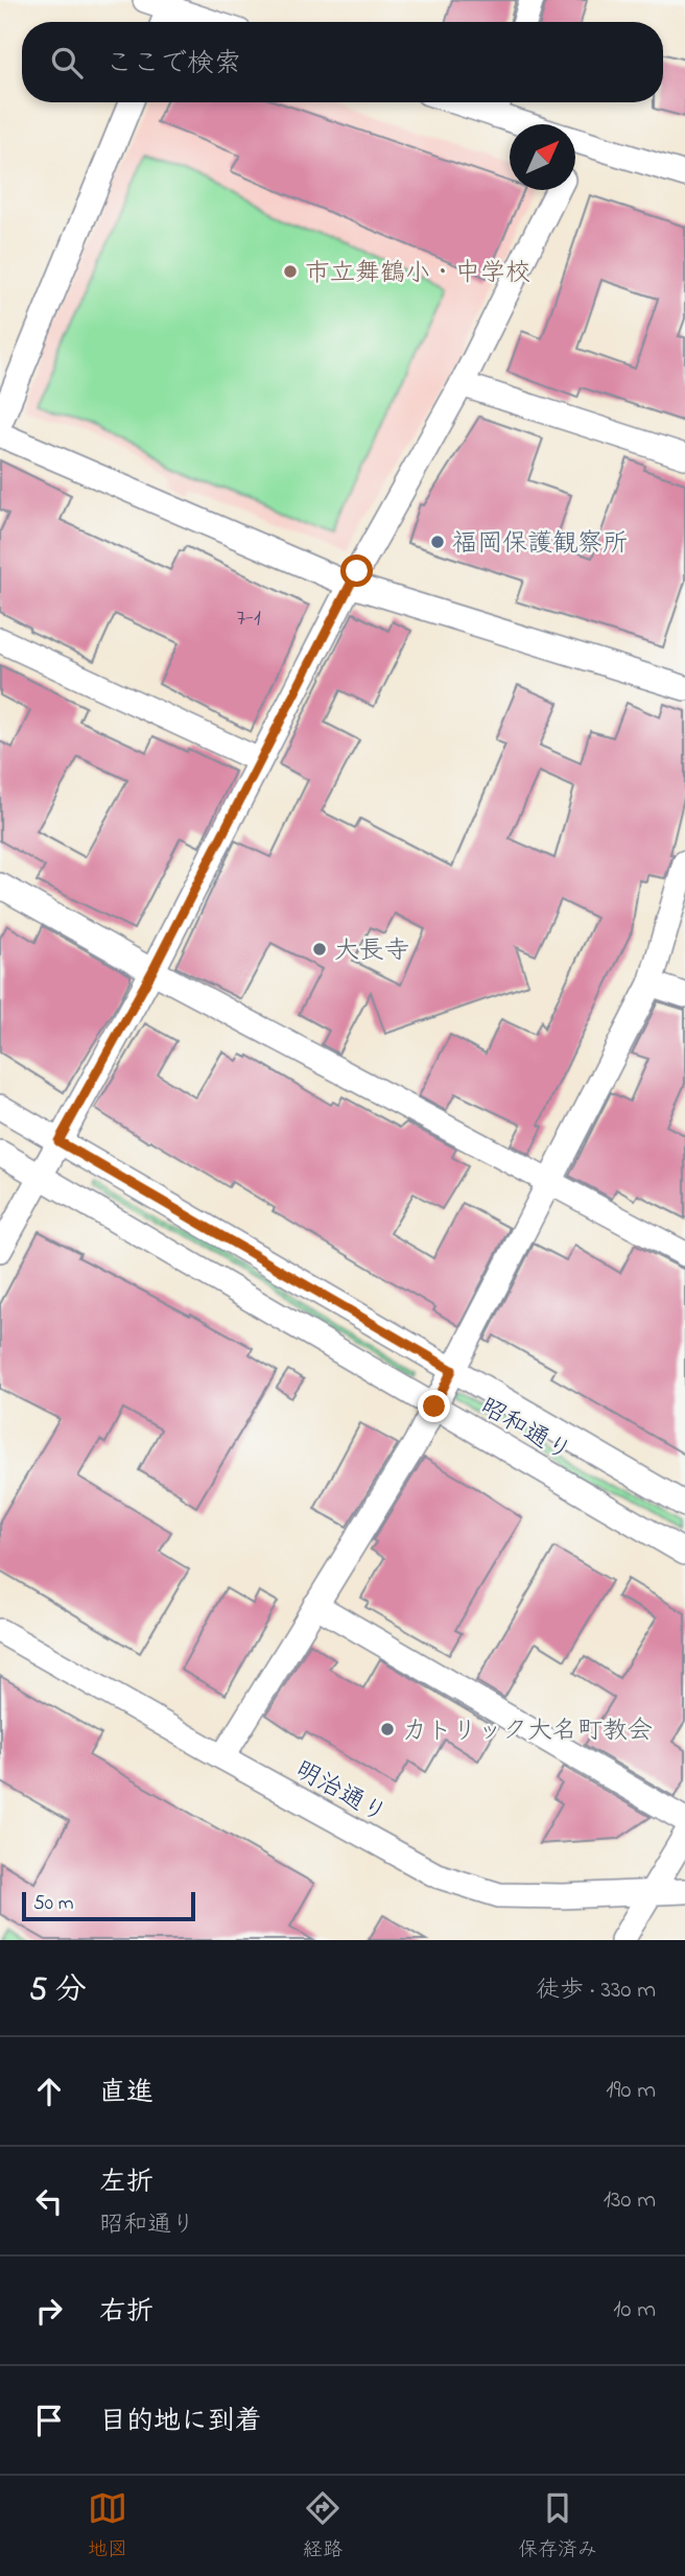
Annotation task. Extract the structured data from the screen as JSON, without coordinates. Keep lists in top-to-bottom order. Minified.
{"streets":{"street":["昭和通り","明治通り"]},"places":["市立舞鶴小・中学校","福岡保護観察所","大長寺","カトリック大名町教会"],"house_numbers":["7-1"],"scale_bar":"50 m","north":"top right","page":{"search":"ここで検索","scale":"50 m","heading":["5 分","徒歩 · 330 m"],"list":[["直進","190 m"],["左折","昭和通り","130 m"],["右折","10 m"],"目的地に到着"],"nav":["地図","経路","保存済み"]}}
